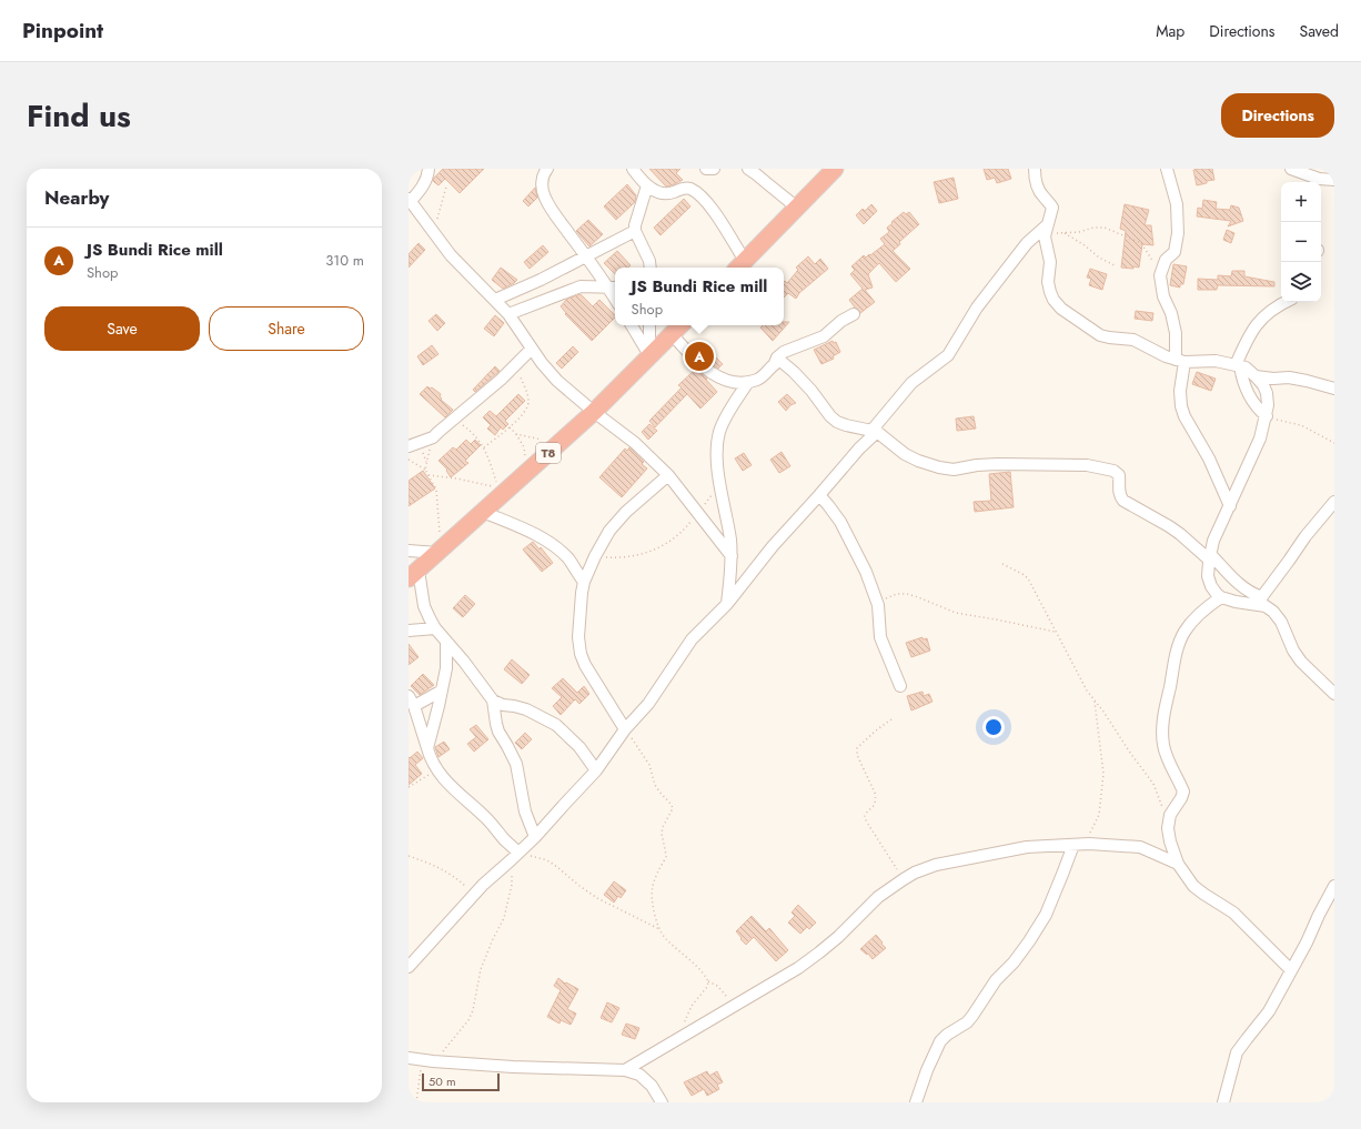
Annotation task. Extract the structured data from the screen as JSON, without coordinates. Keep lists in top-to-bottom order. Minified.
{"streets":{"highway":["T8"]},"scale_bar":"50 m","page":{"header":"Pinpoint","nav":["Map","Directions","Saved"],"title":"Find us","buttons":["Directions",["Save","Share"]],"heading":"Nearby","map_buttons":["+","−"],"list":[{"mark":"A","name":"JS Bundi Rice mill","note":"Shop","value":"310 m"}],"popup":["JS Bundi Rice mill","Shop"],"pins":"A","scale":"50 m"}}
